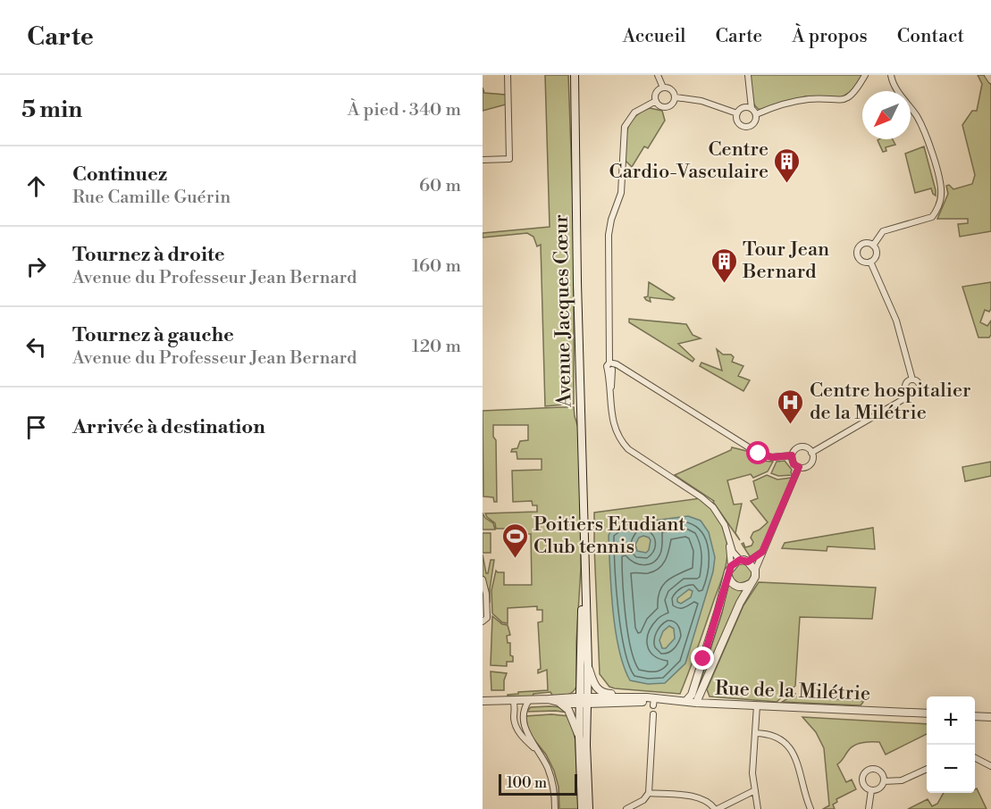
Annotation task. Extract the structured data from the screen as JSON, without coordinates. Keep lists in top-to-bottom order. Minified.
{"streets":{"main road":["Avenue Jacques Cœur"],"street":["Rue de la Milétrie"]},"crossings":[["Avenue Jacques Cœur","Rue de la Milétrie"]],"places":{"building":["Centre Cardio-Vasculaire","Tour Jean Bernard"],"hospital":["Centre hospitalier de la Milétrie"],"sports":["Poitiers Etudiant Club tennis"]},"scale_bar":"100 m","north":"bottom left","page":{"header":"Carte","nav":["Accueil","Carte","À propos","Contact"],"heading":["5 min","À pied · 340 m"],"list":[["Continuez","Rue Camille Guérin","60 m"],["Tournez à droite","Avenue du Professeur Jean Bernard","160 m"],["Tournez à gauche","Avenue du Professeur Jean Bernard","120 m"],"Arrivée à destination"],"map_buttons":["+","−"],"scale":"100 m"}}
